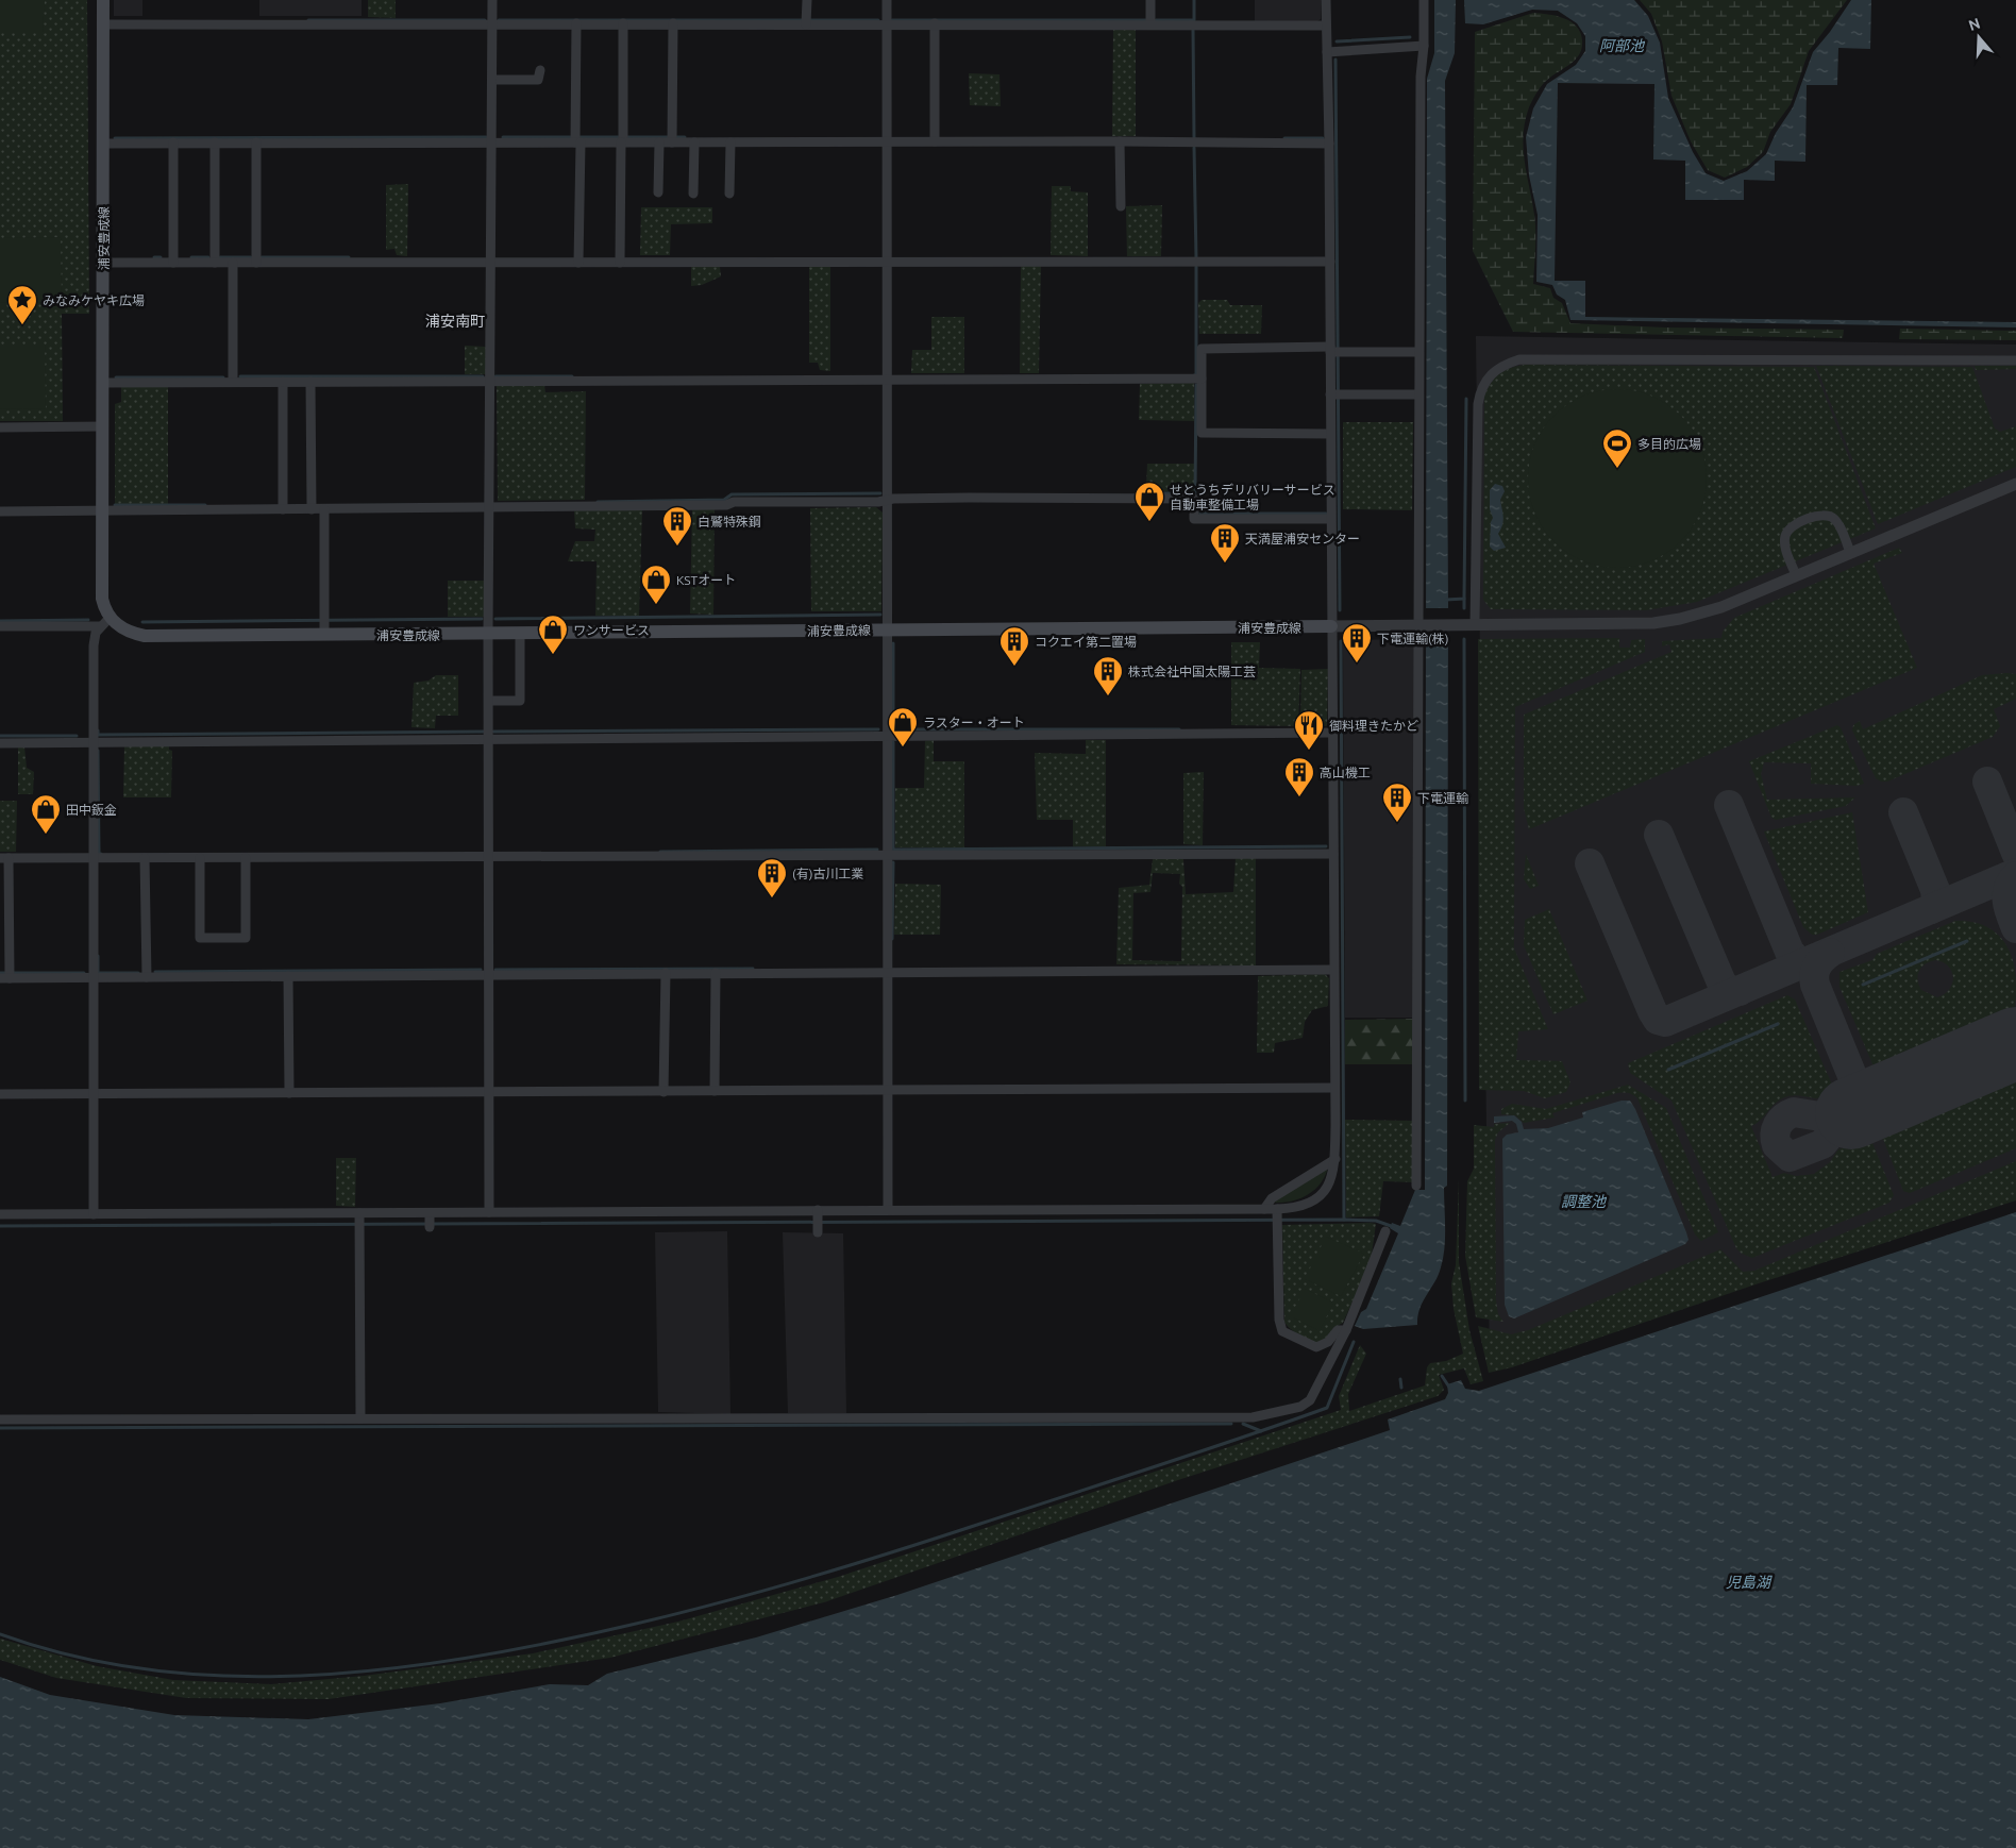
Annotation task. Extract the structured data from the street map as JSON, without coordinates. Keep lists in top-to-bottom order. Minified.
{"streets":{"main road":["浦安豊成線"]},"districts":["浦安南町"],"water":["阿部池","調整池","児島湖"],"places":{"place":["みなみケヤキ広場"],"sports":["多目的広場"],"shop":["せとうちデリバリーサービス 自動車整備工場","KSTオート","ワンサービス","ラスター・オート","田中鈑金"],"building":["白鷲特殊鋼","天満屋浦安センター","下電運輸(株)","コクエイ第二置場","株式会社中国太陽工芸","高山機工","下電運輸","(有)古川工業"],"restaurant":["御料理きたかど"]},"north":"top"}
